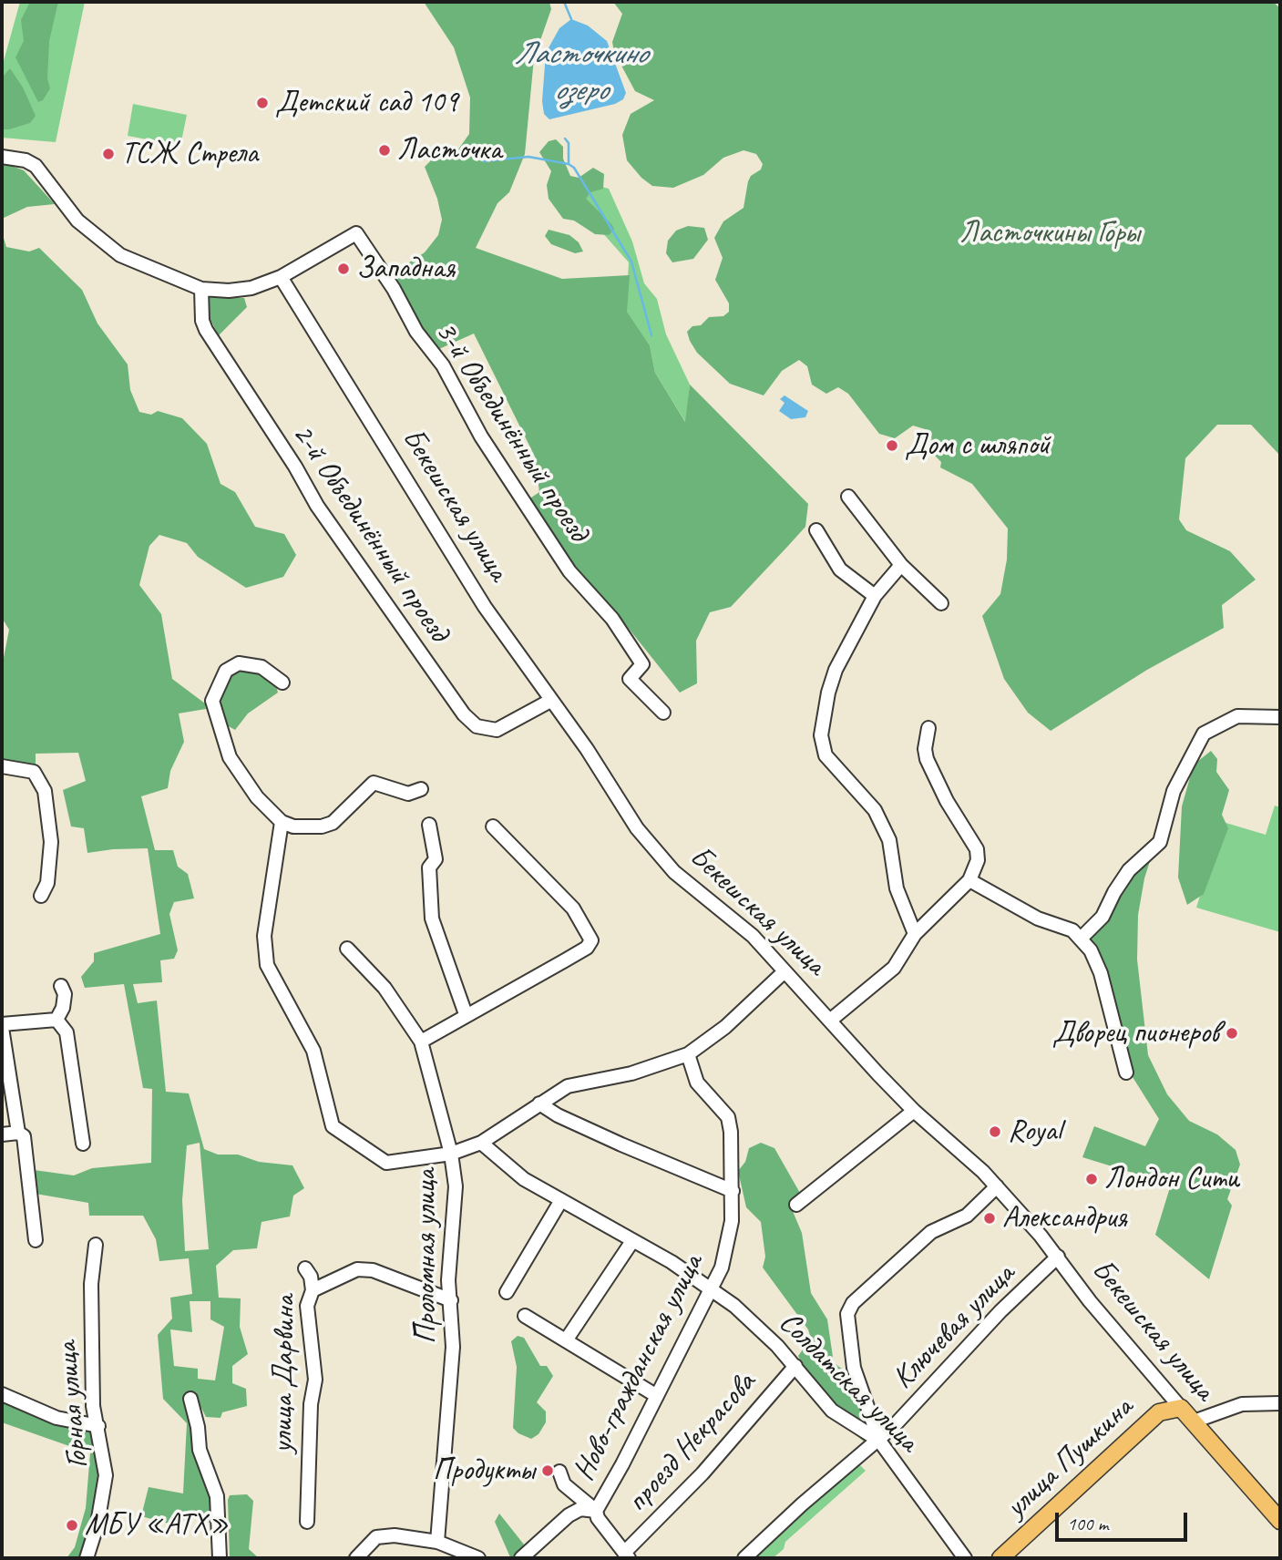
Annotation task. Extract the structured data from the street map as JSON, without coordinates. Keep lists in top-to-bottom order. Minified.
{"streets":{"main road":["Бекешская улица","улица Пушкина"],"street":["3-й Объединённый проезд","2-й Объединённый проезд","Проломная улица","Ключевая улица","Ново-гражданская улица","улица Дарвина","Солдатская улица","Горная улица","проезд Некрасова"]},"crossings":[["3-й Объединённый проезд","Бекешская улица"],["Бекешская улица","2-й Объединённый проезд"],["Бекешская улица","Ключевая улица"],["Бекешская улица","улица Пушкина"],["Ключевая улица","Солдатская улица"],["Ново-гражданская улица","Солдатская улица"],["Солдатская улица","проезд Некрасова"]],"water":["Ласточкино озеро"],"parks":["Ласточкины Горы"],"places":["Детский сад 109","Ласточка","ТСЖ Стрела","Западная","Дом с шляпой","Дворец пионеров","Royal","Лондон Сити","Александрия","Продукты","МБУ «АТХ»"],"scale_bar":"100 m"}
